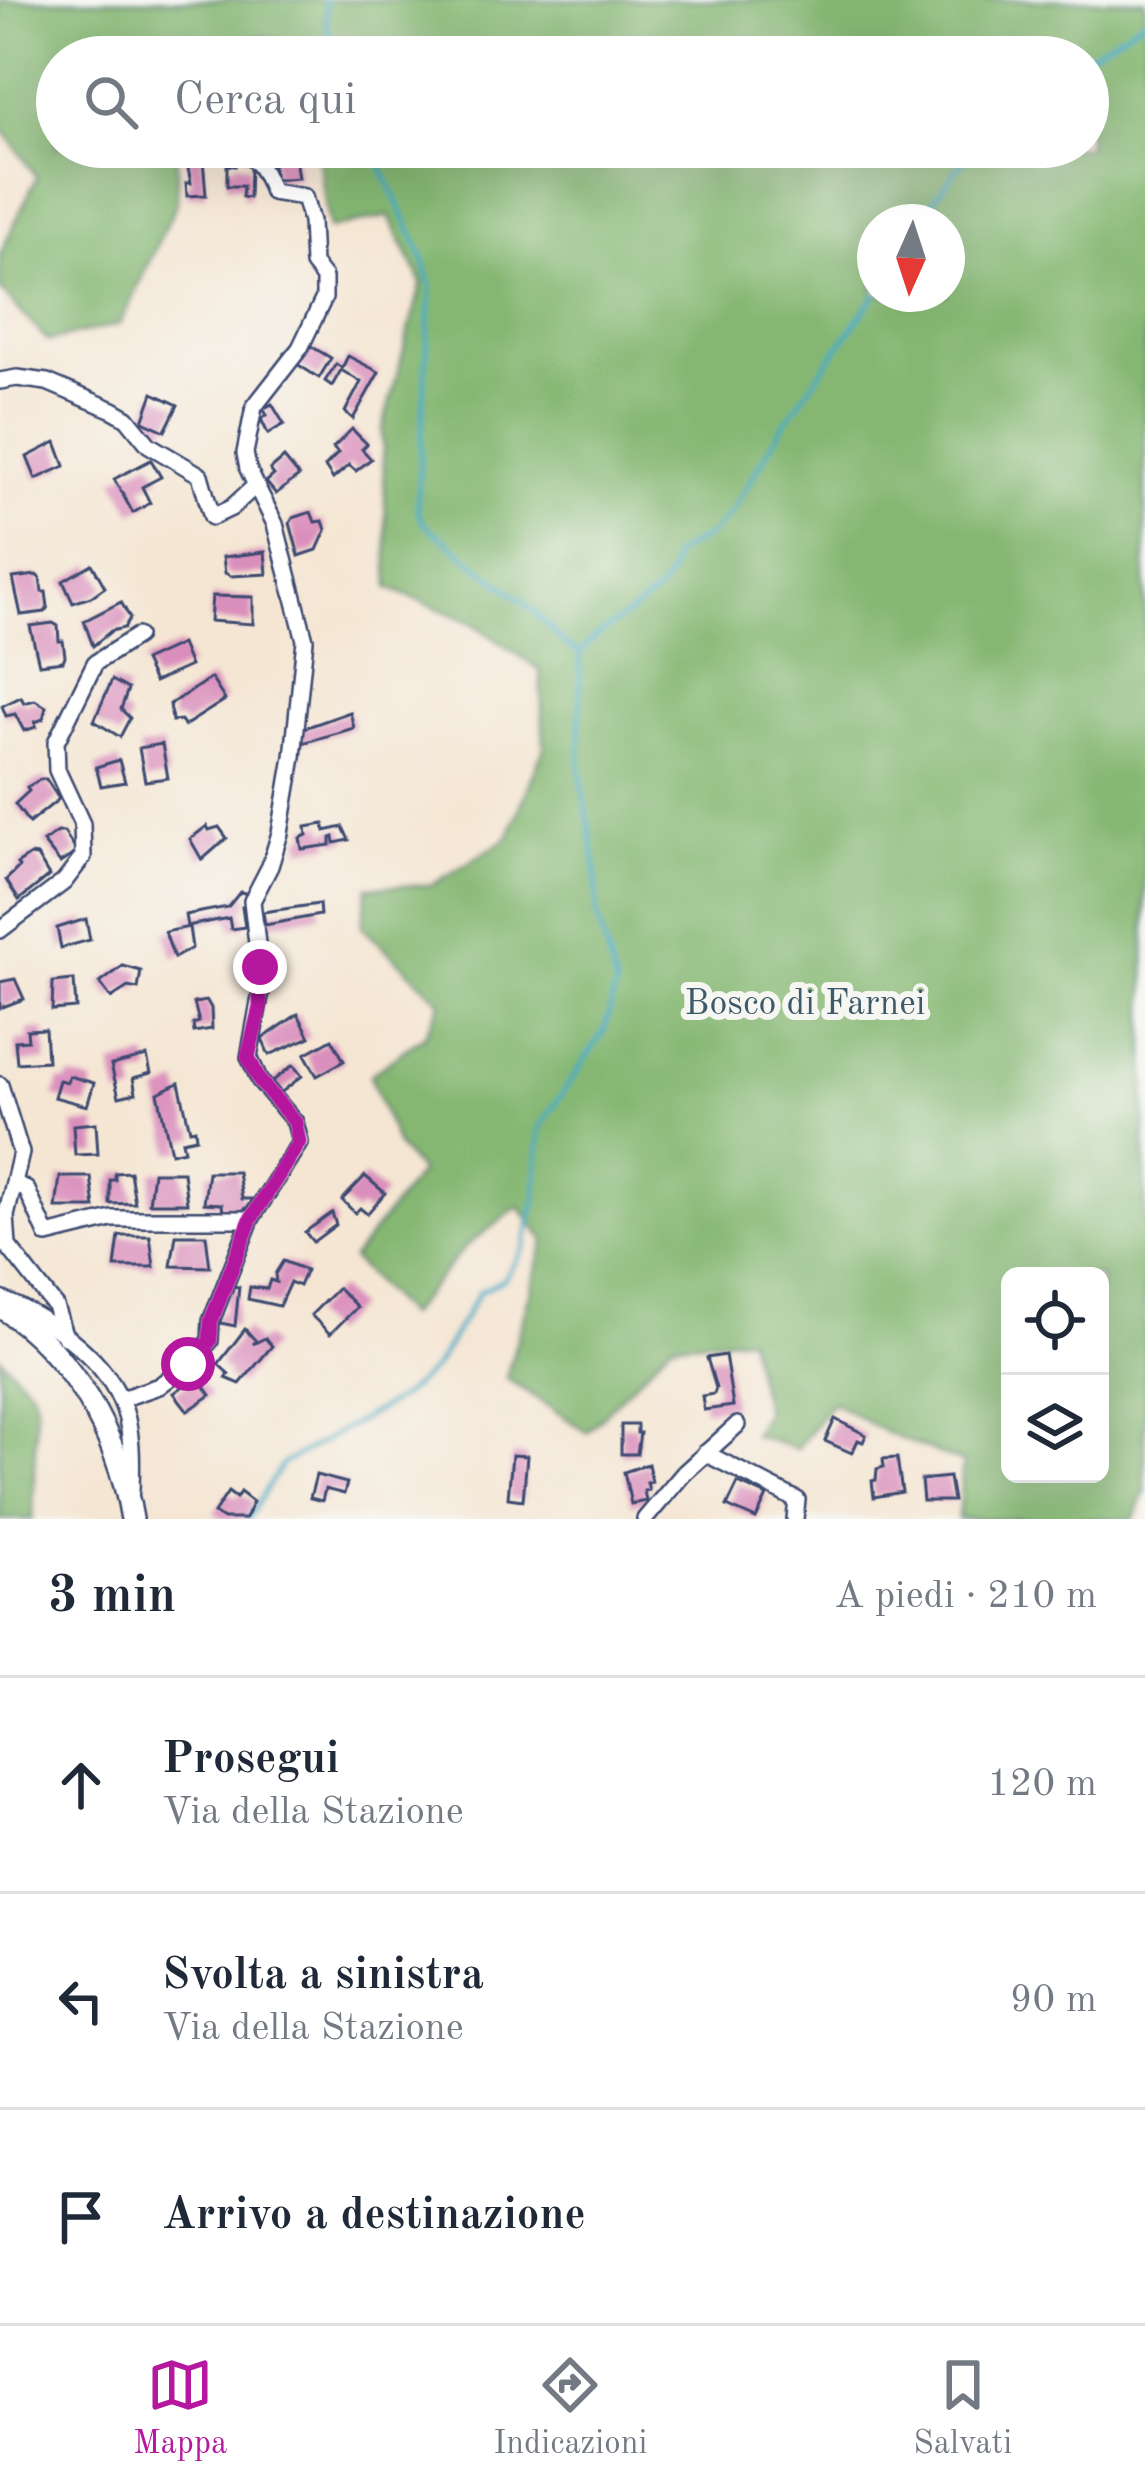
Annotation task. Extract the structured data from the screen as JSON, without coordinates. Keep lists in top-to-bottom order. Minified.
{"parks":["Bosco di Farnei"],"north":"bottom","page":{"search":"Cerca qui","heading":["3 min","A piedi · 210 m"],"list":[["Prosegui","Via della Stazione","120 m"],["Svolta a sinistra","Via della Stazione","90 m"],"Arrivo a destinazione"],"nav":["Mappa","Indicazioni","Salvati"]}}
